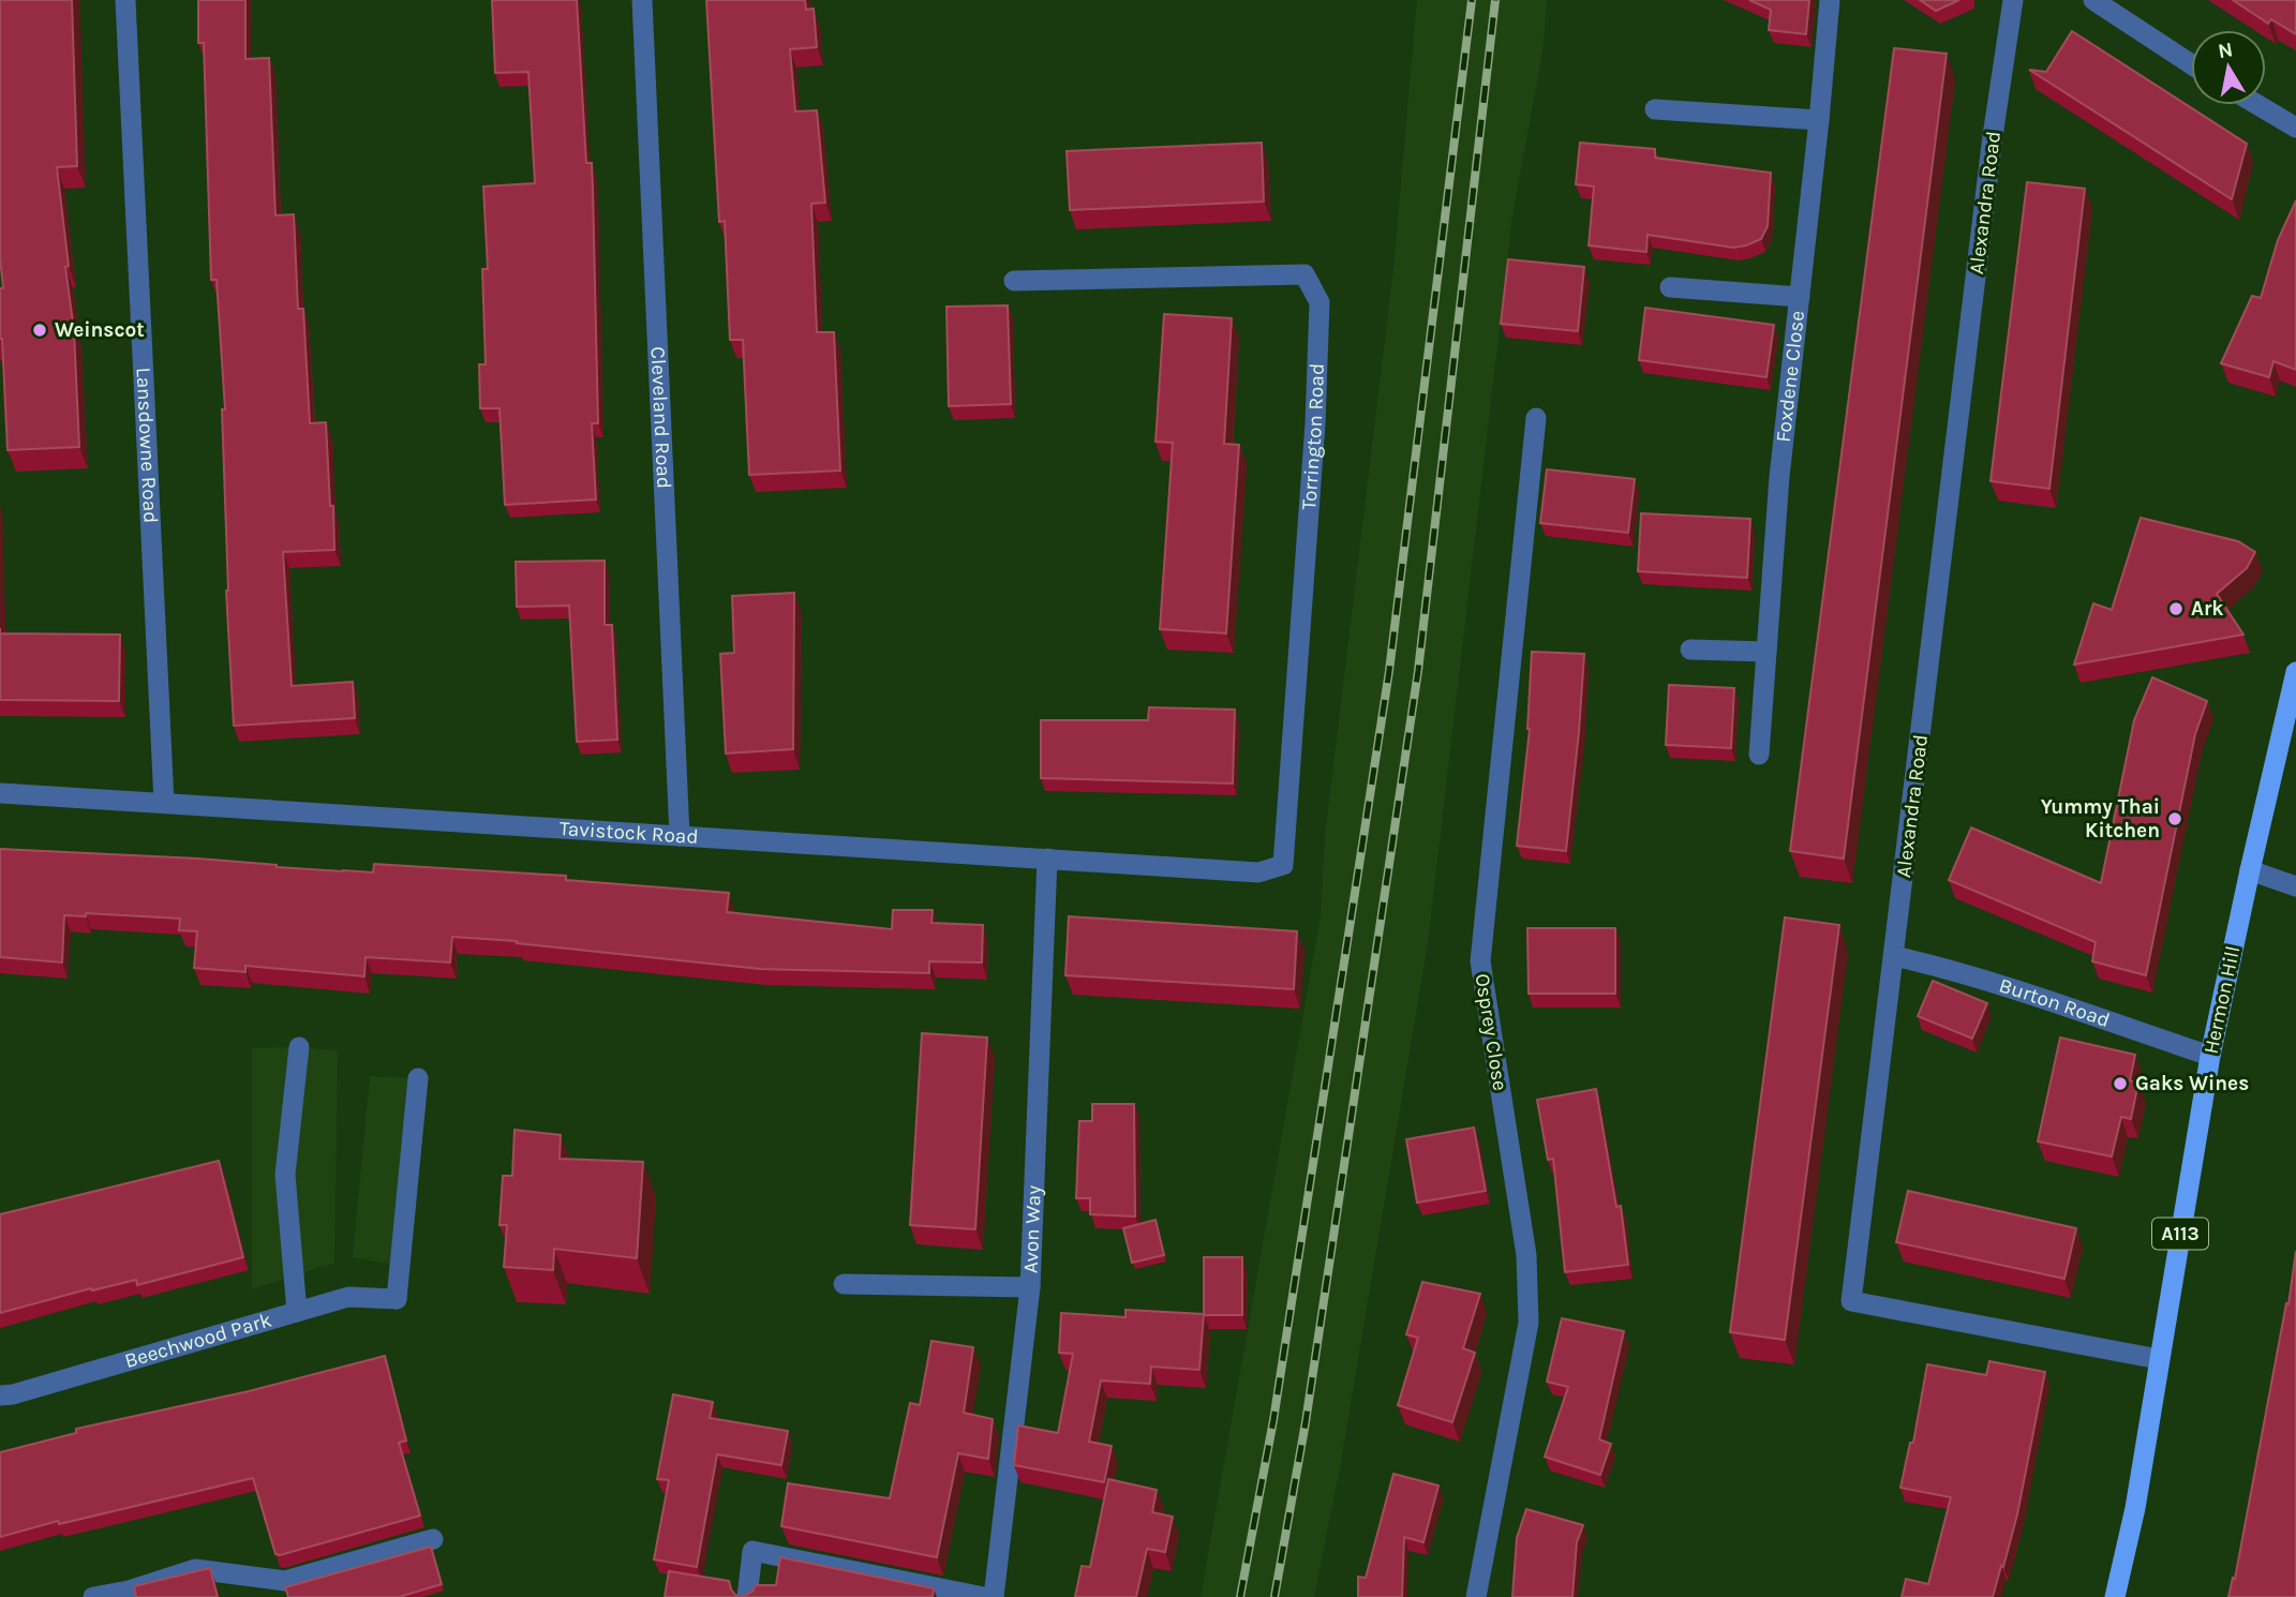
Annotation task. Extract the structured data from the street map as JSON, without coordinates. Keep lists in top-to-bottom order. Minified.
{"streets":{"main road":["Hermon Hill","A113"],"street":["Alexandra Road","Foxdene Close","Cleveland Road","Torrington Road","Lansdowne Road","Tavistock Road","Burton Road","Osprey Close","Avon Way","Beechwood Park"]},"crossings":[["Alexandra Road","Hermon Hill"],["Alexandra Road","Burton Road"],["Cleveland Road","Tavistock Road"],["Torrington Road","Tavistock Road"],["Lansdowne Road","Tavistock Road"],["Tavistock Road","Avon Way"],["Hermon Hill","Burton Road"]],"places":["Weinscot","Ark","Yummy Thai Kitchen","Gaks Wines"],"north":"top"}
